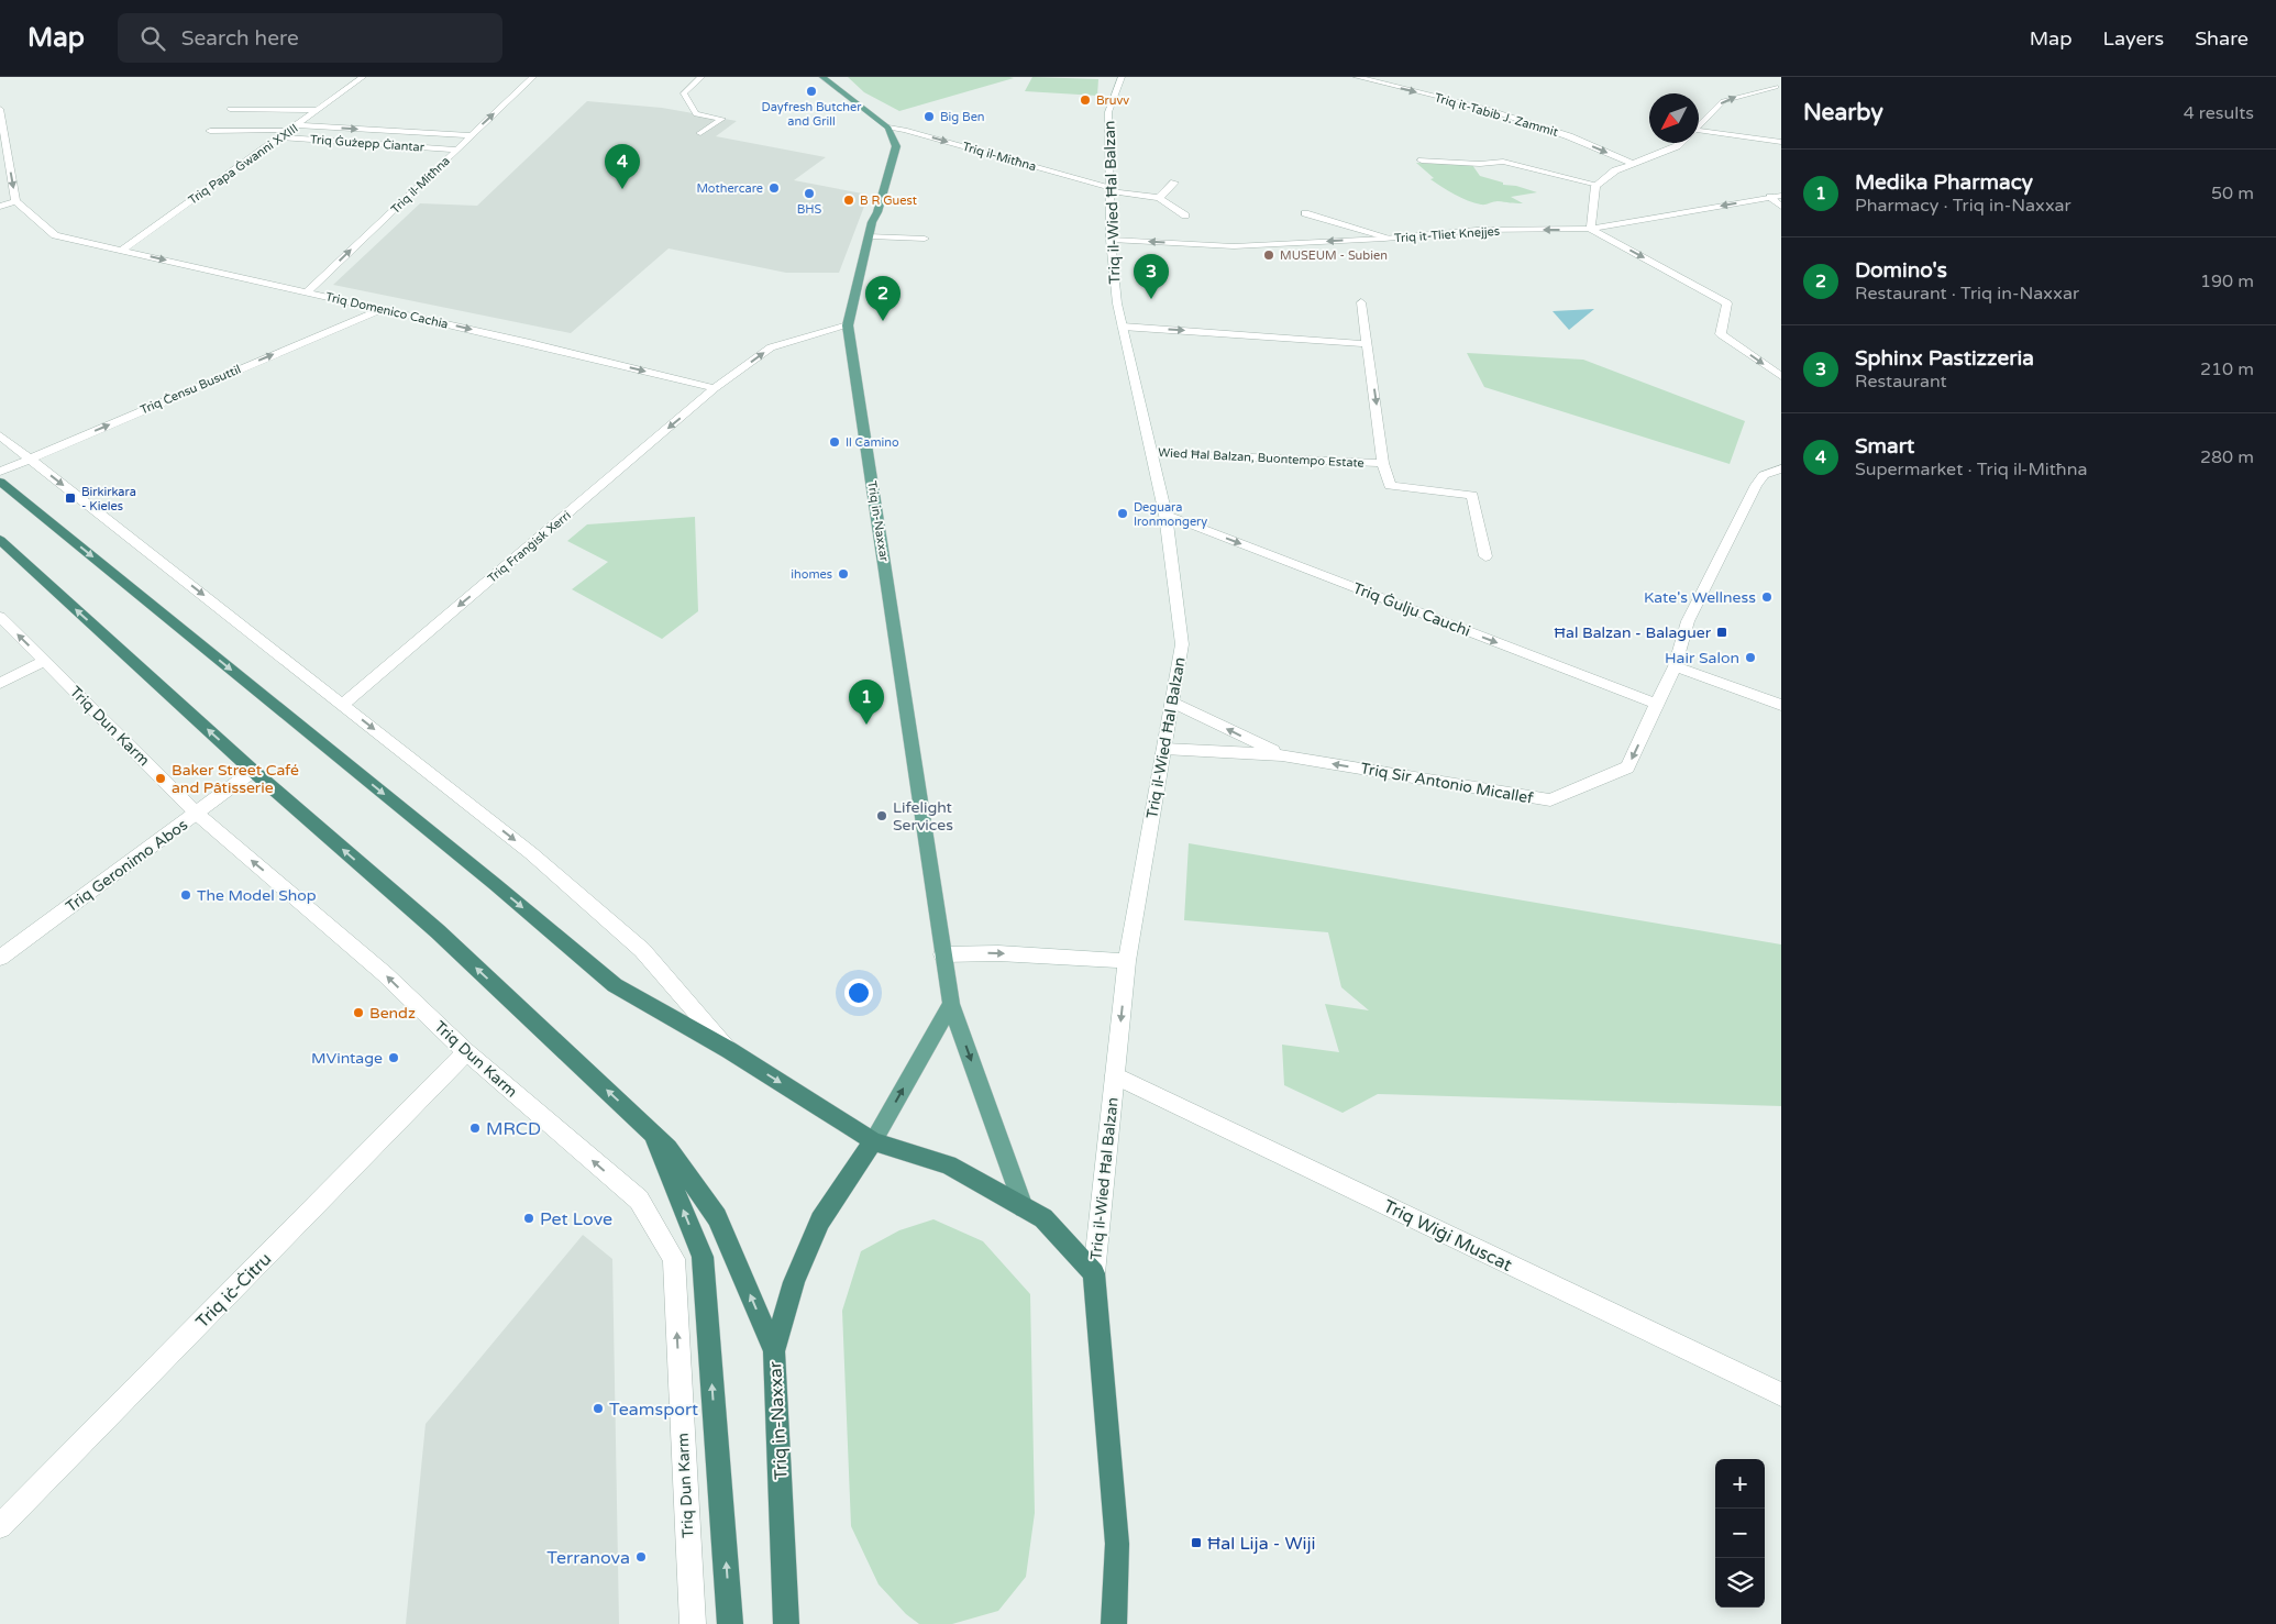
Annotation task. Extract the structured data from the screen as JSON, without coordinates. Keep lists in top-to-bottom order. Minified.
{"streets":{"highway":["Triq in-Naxxar"],"street":["Triq it-Tabib J. Zammit","Triq Ġużepp Ċiantar","Triq il-Mitħna","Triq Papa Ġwanni XXIII","Triq il-Wied Ħal Balzan","Triq it-Tliet Knejjes","Triq Domenico Cachia","Triq Ċensu Busuttil","Wied Ħal Balzan, Buontempo Estate","Triq Franġisk Xerri","Triq Ġulju Cauchi","Triq Dun Karm","Triq Sir Antonio Micallef","Triq Geronimo Abos","Triq Wiġi Muscat","Triq iċ-Ċitru"]},"crossings":[["Triq Ġużepp Ċiantar","Triq il-Mitħna"],["Triq Ġużepp Ċiantar","Triq Papa Ġwanni XXIII"],["Triq il-Mitħna","Triq il-Wied Ħal Balzan"],["Triq il-Mitħna","Triq Domenico Cachia"],["Triq il-Mitħna","Triq in-Naxxar"],["Triq Papa Ġwanni XXIII","Triq Domenico Cachia"],["Triq il-Wied Ħal Balzan","Triq it-Tliet Knejjes"],["Triq il-Wied Ħal Balzan","Wied Ħal Balzan, Buontempo Estate"],["Triq il-Wied Ħal Balzan","Triq Ġulju Cauchi"],["Triq il-Wied Ħal Balzan","Triq Sir Antonio Micallef"],["Triq il-Wied Ħal Balzan","Triq Wiġi Muscat"],["Triq Domenico Cachia","Triq Ċensu Busuttil"],["Triq Domenico Cachia","Triq Franġisk Xerri"],["Triq Ġulju Cauchi","Triq Sir Antonio Micallef"],["Triq Dun Karm","Triq Geronimo Abos"],["Triq Dun Karm","Triq iċ-Ċitru"]],"one_way":["Triq il-Mitħna","Triq Domenico Cachia","Triq Ċensu Busuttil","Triq Franġisk Xerri","Triq Ġulju Cauchi","Triq Dun Karm","Triq Sir Antonio Micallef"],"places":{"other":["Dayfresh Butcher and Grill","Bruvv","Big Ben","Mothercare","BHS","B R Guest","MUSEUM - Subien","Il Camino","Deguara Ironmongery","ihomes","Kate's Wellness","Hair Salon","Baker Street Café and Pâtisserie","Lifelight Services","The Model Shop","Bendz","MVintage","MRCD","Pet Love","Teamsport","Terranova"],"transit":["Birkirkara - Kieles","Ħal Balzan - Balaguer","Ħal Lija - Wiji"]},"north":"bottom left","page":{"header":"Map","search":"Search here","nav":["Map","Layers","Share"],"heading":["Nearby","4 results"],"pins":["4","3","2","1"],"list":[{"mark":"1","name":"Medika Pharmacy","note":"Pharmacy · Triq in-Naxxar","value":"50 m"},{"mark":"2","name":"Domino's","note":"Restaurant · Triq in-Naxxar","value":"190 m"},{"mark":"3","name":"Sphinx Pastizzeria","note":"Restaurant","value":"210 m"},{"mark":"4","name":"Smart","note":"Supermarket · Triq il-Mitħna","value":"280 m"}],"map_buttons":["+","−"]}}
